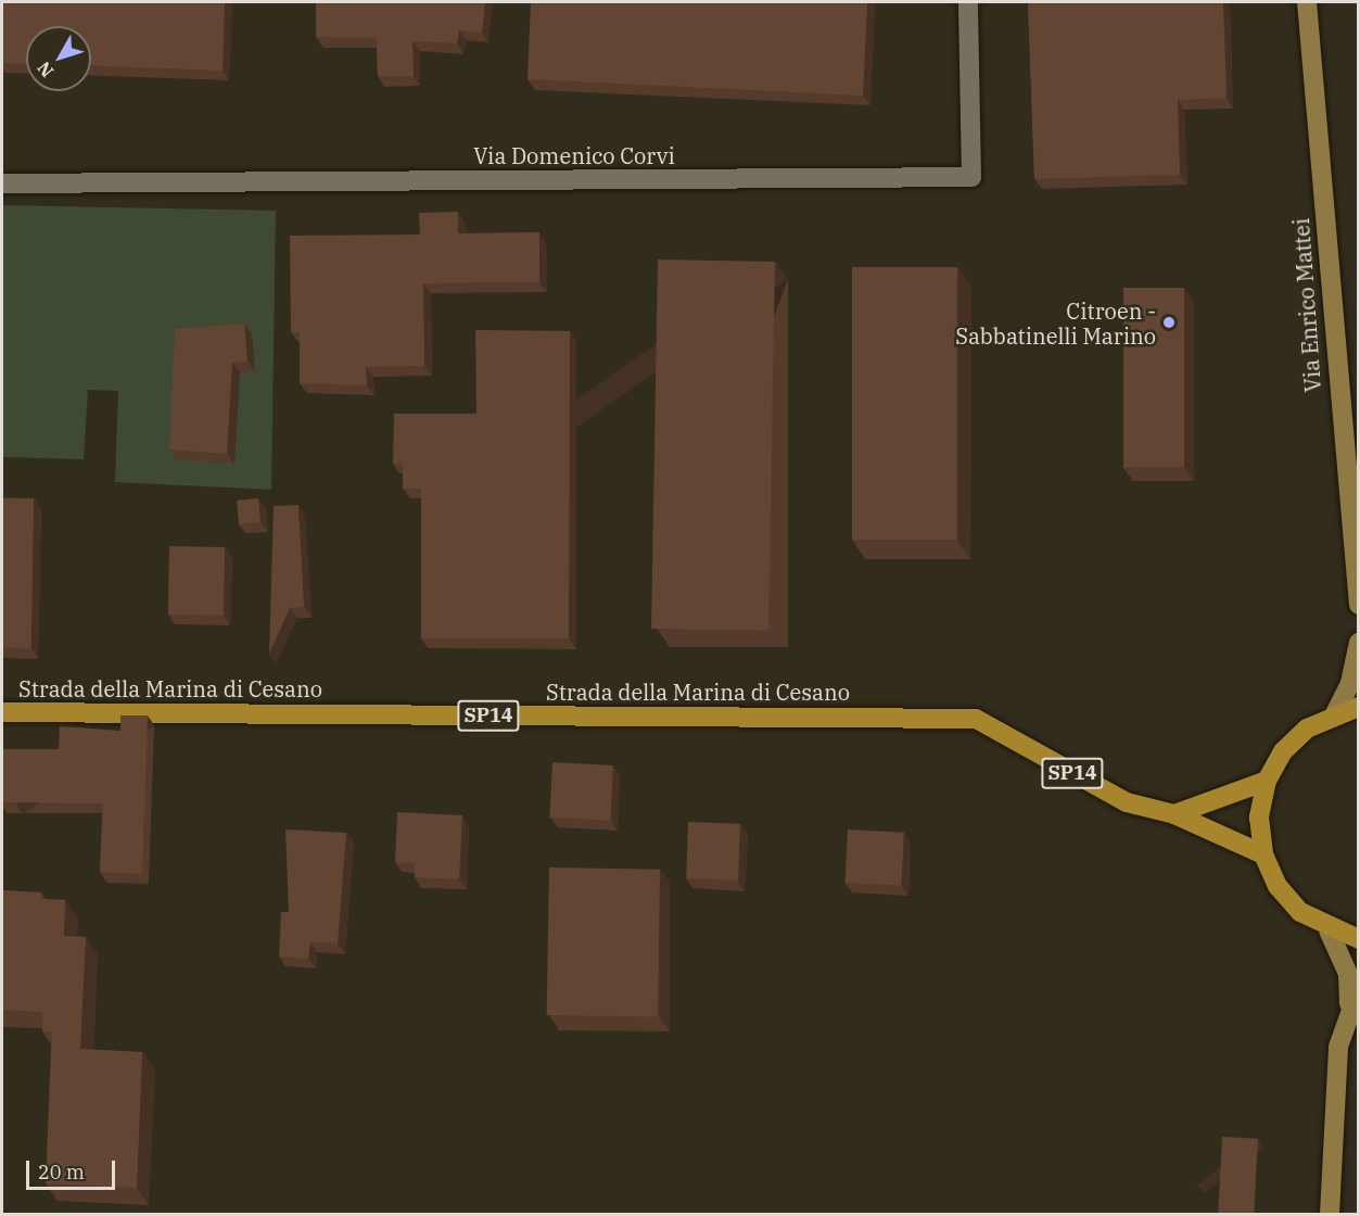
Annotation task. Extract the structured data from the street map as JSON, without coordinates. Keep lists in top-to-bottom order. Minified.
{"streets":{"main road":["Strada della Marina di Cesano","SP14"],"street":["Via Domenico Corvi","Via Enrico Mattei"]},"places":["Citroen - Sabbatinelli Marino"],"scale_bar":"20 m","north":"bottom left"}
